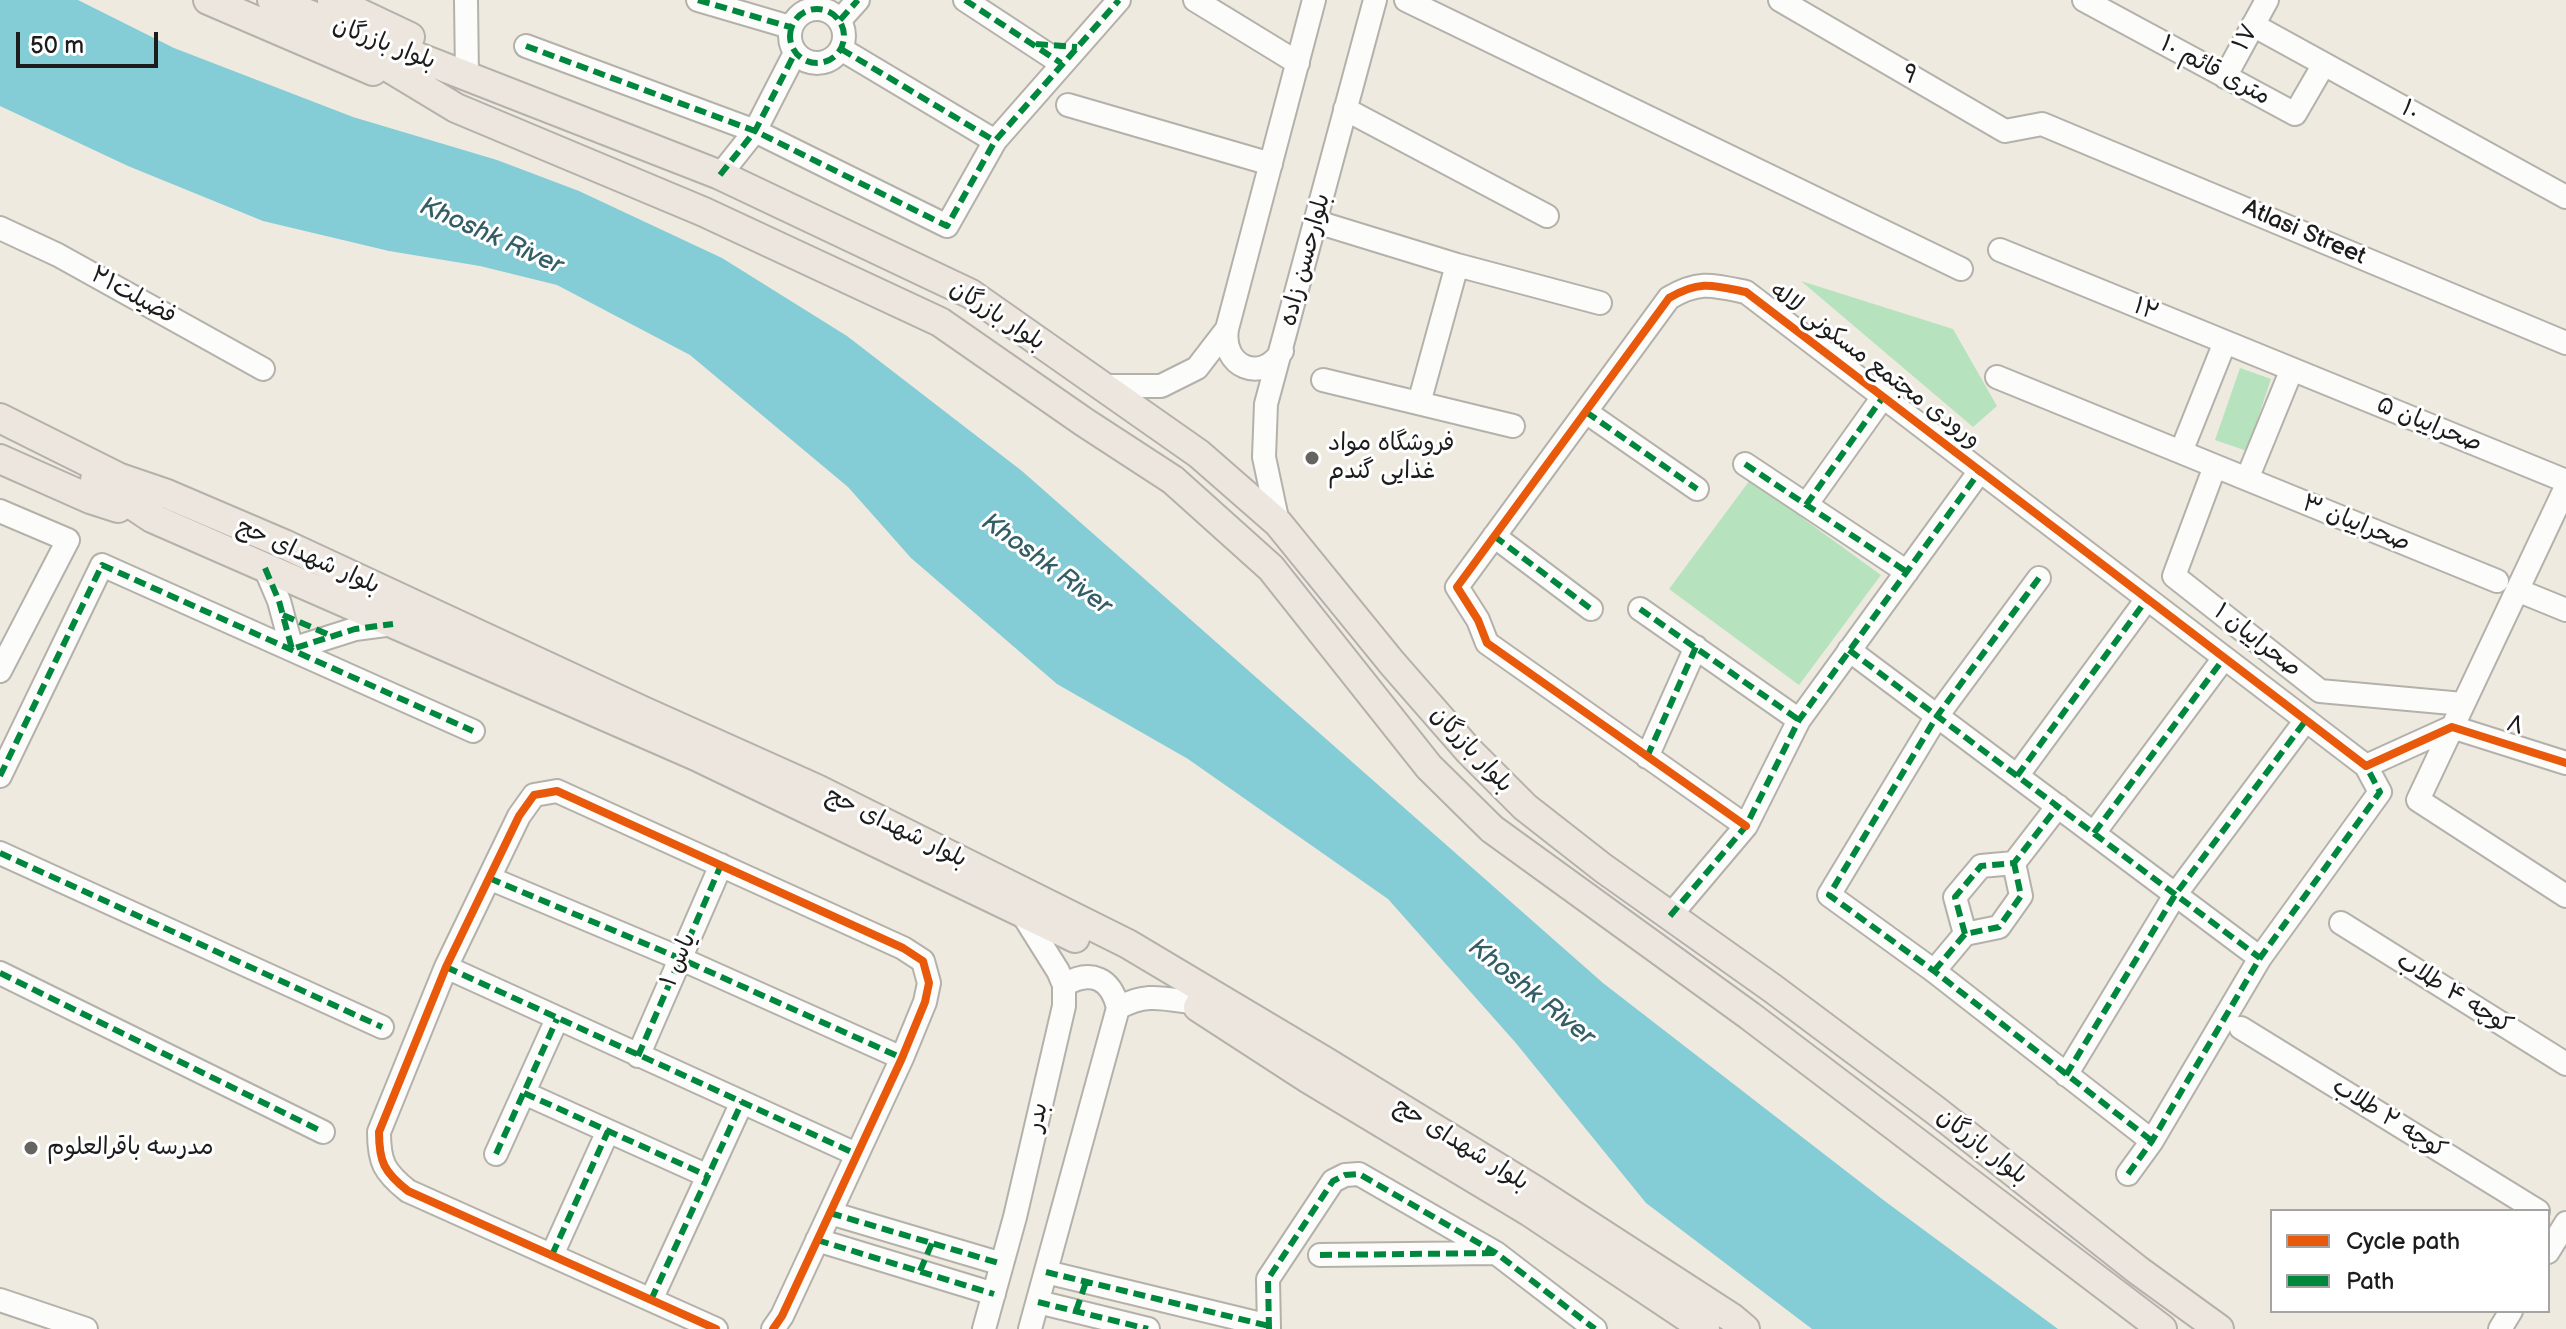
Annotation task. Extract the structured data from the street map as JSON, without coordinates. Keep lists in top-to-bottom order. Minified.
{"streets":{"main road":["بلوار بازرگان","بلوار شهدای حج"],"street":["۱۷","۱۰ متری قائم","۹","۱۰","Atlasi Street","بلوارحسن زاده","فضیلت۲۱","۱۲","ورودی مجتمع مسکونی لاله","۵ صحراییان","صحراییان ۳","صحراییان ۱","۸","یاس ۱","کوچه ۴ طلاب","بدر","کوچه ۲ طلاب"]},"crossings":[["۱۷","۱۰ متری قائم"],["۱۷","۱۰"],["بلوار بازرگان","بلوارحسن زاده"],["۱۰ متری قائم","۱۰"],["۹","Atlasi Street"],["۱۲","۵ صحراییان"],["صحراییان ۳","صحراییان ۱"]],"water":["Khoshk River"],"places":["فروشگاه مواد غذایی گندم","مدرسه باقرالعلوم"],"legend":["Cycle path","Path"],"scale_bar":"50 m"}
